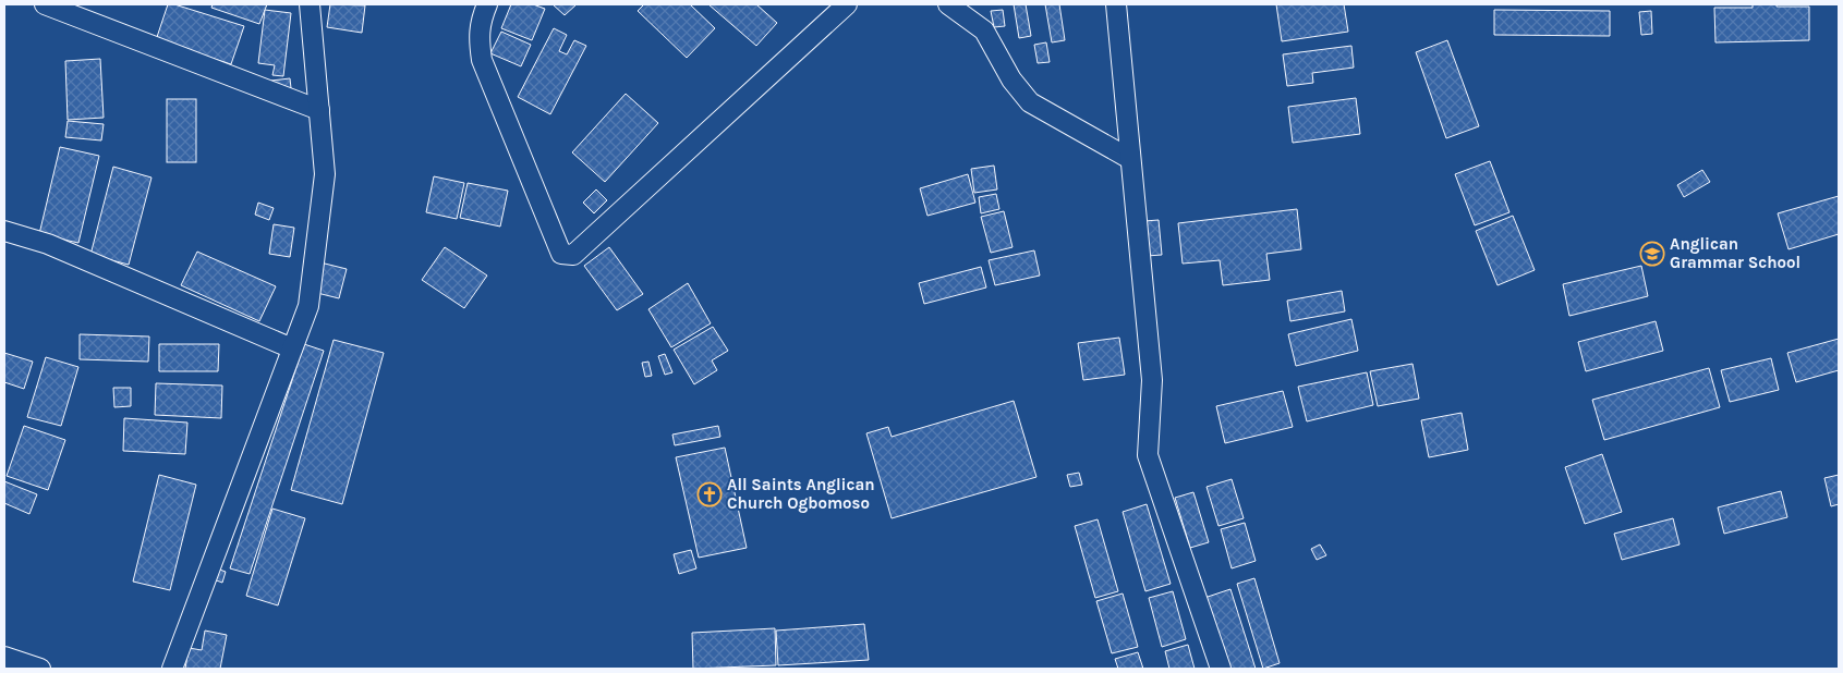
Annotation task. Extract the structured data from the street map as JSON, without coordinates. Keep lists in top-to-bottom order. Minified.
{"places":{"school or university":["Anglican Grammar School"],"church":["All Saints Anglican Church Ogbomoso"]}}
